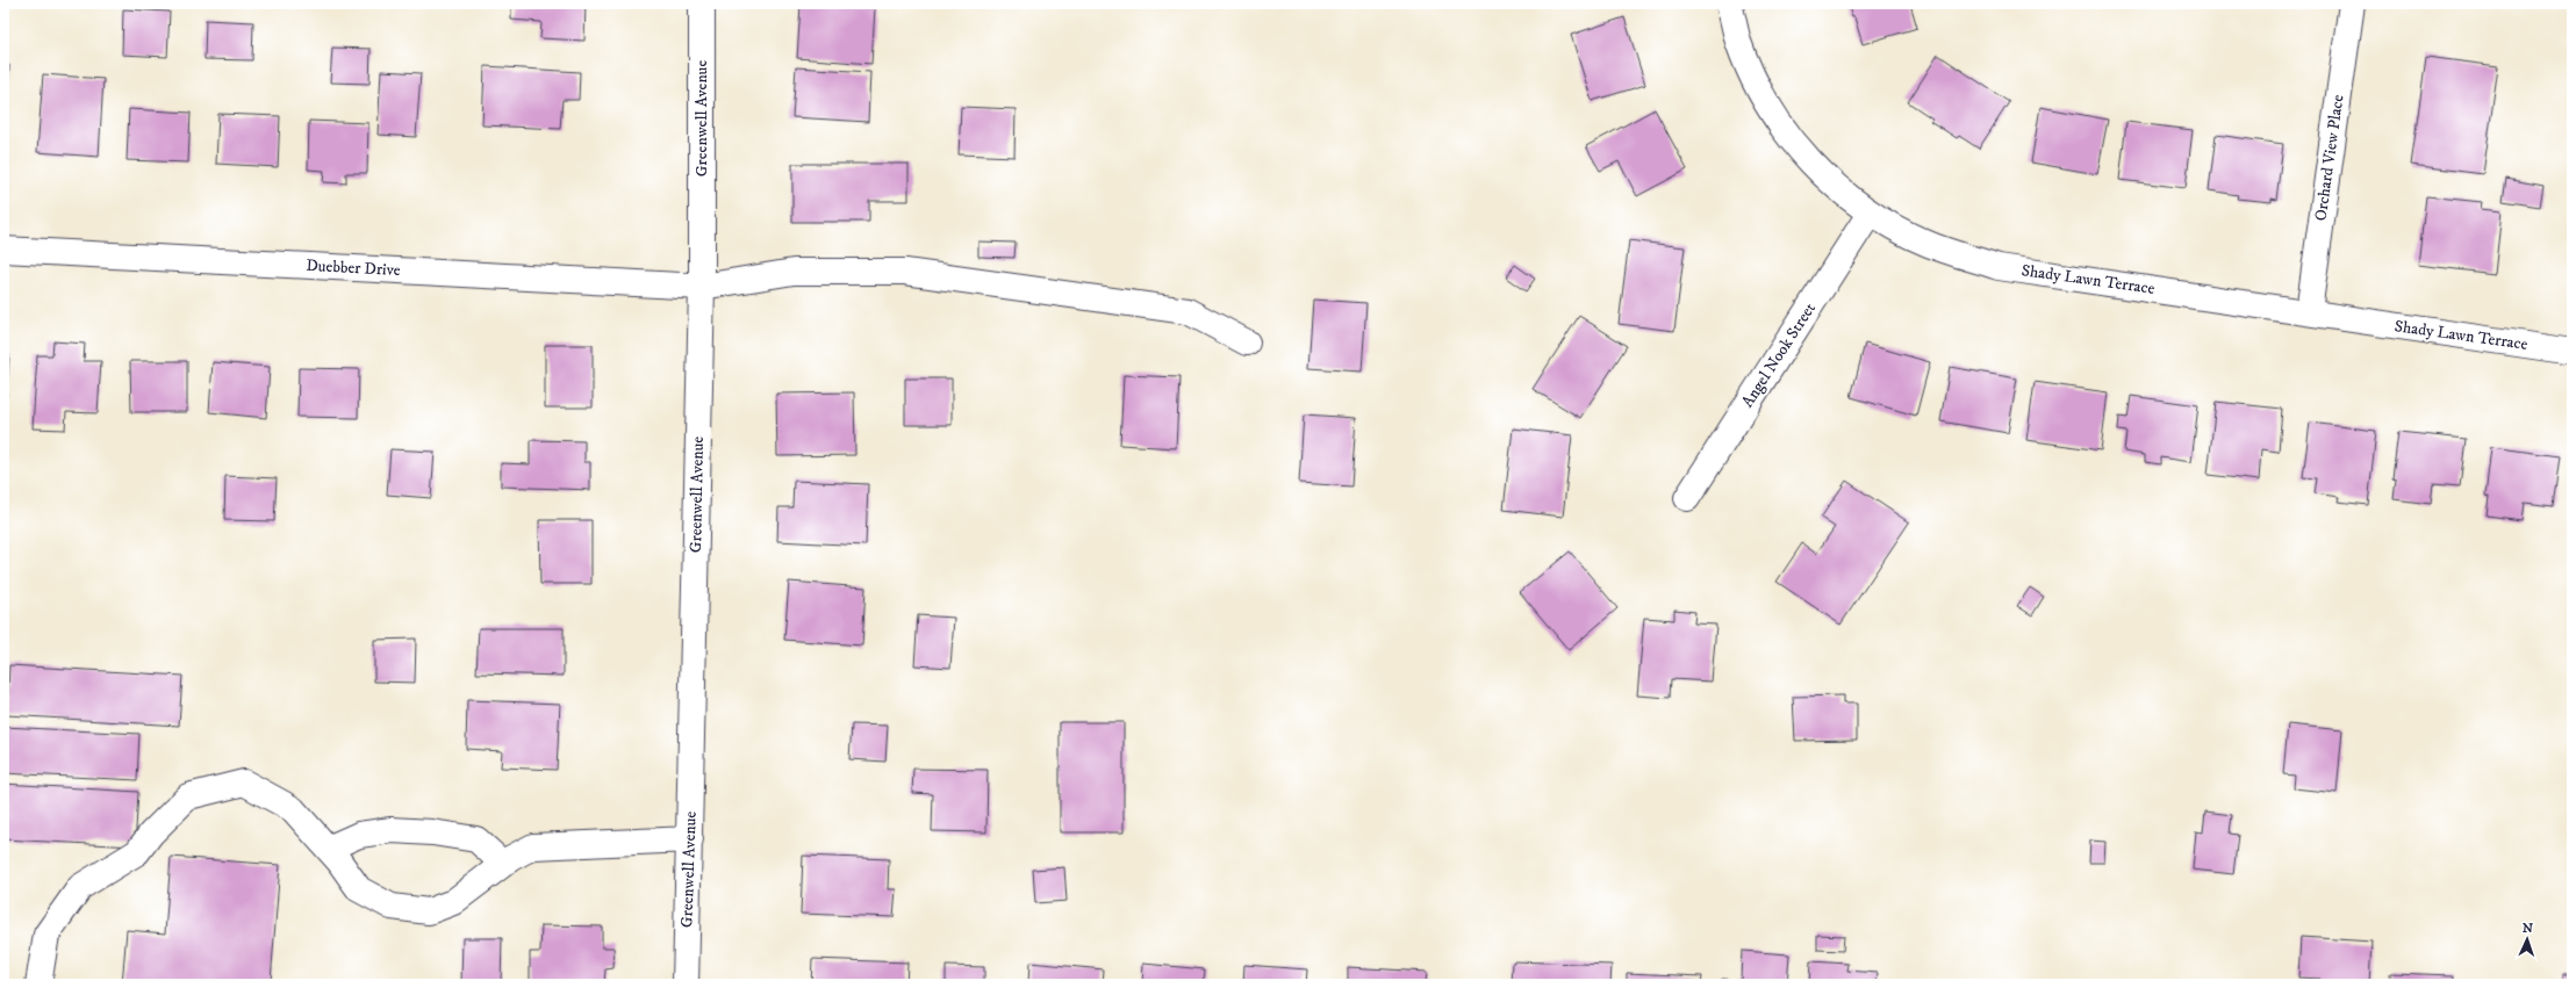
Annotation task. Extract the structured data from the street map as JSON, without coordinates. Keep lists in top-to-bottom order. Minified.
{"streets":{"street":["Greenwell Avenue","Orchard View Place","Duebber Drive","Shady Lawn Terrace","Angel Nook Street"]},"crossings":[["Greenwell Avenue","Duebber Drive"],["Orchard View Place","Shady Lawn Terrace"],["Shady Lawn Terrace","Angel Nook Street"]],"north":"top"}
